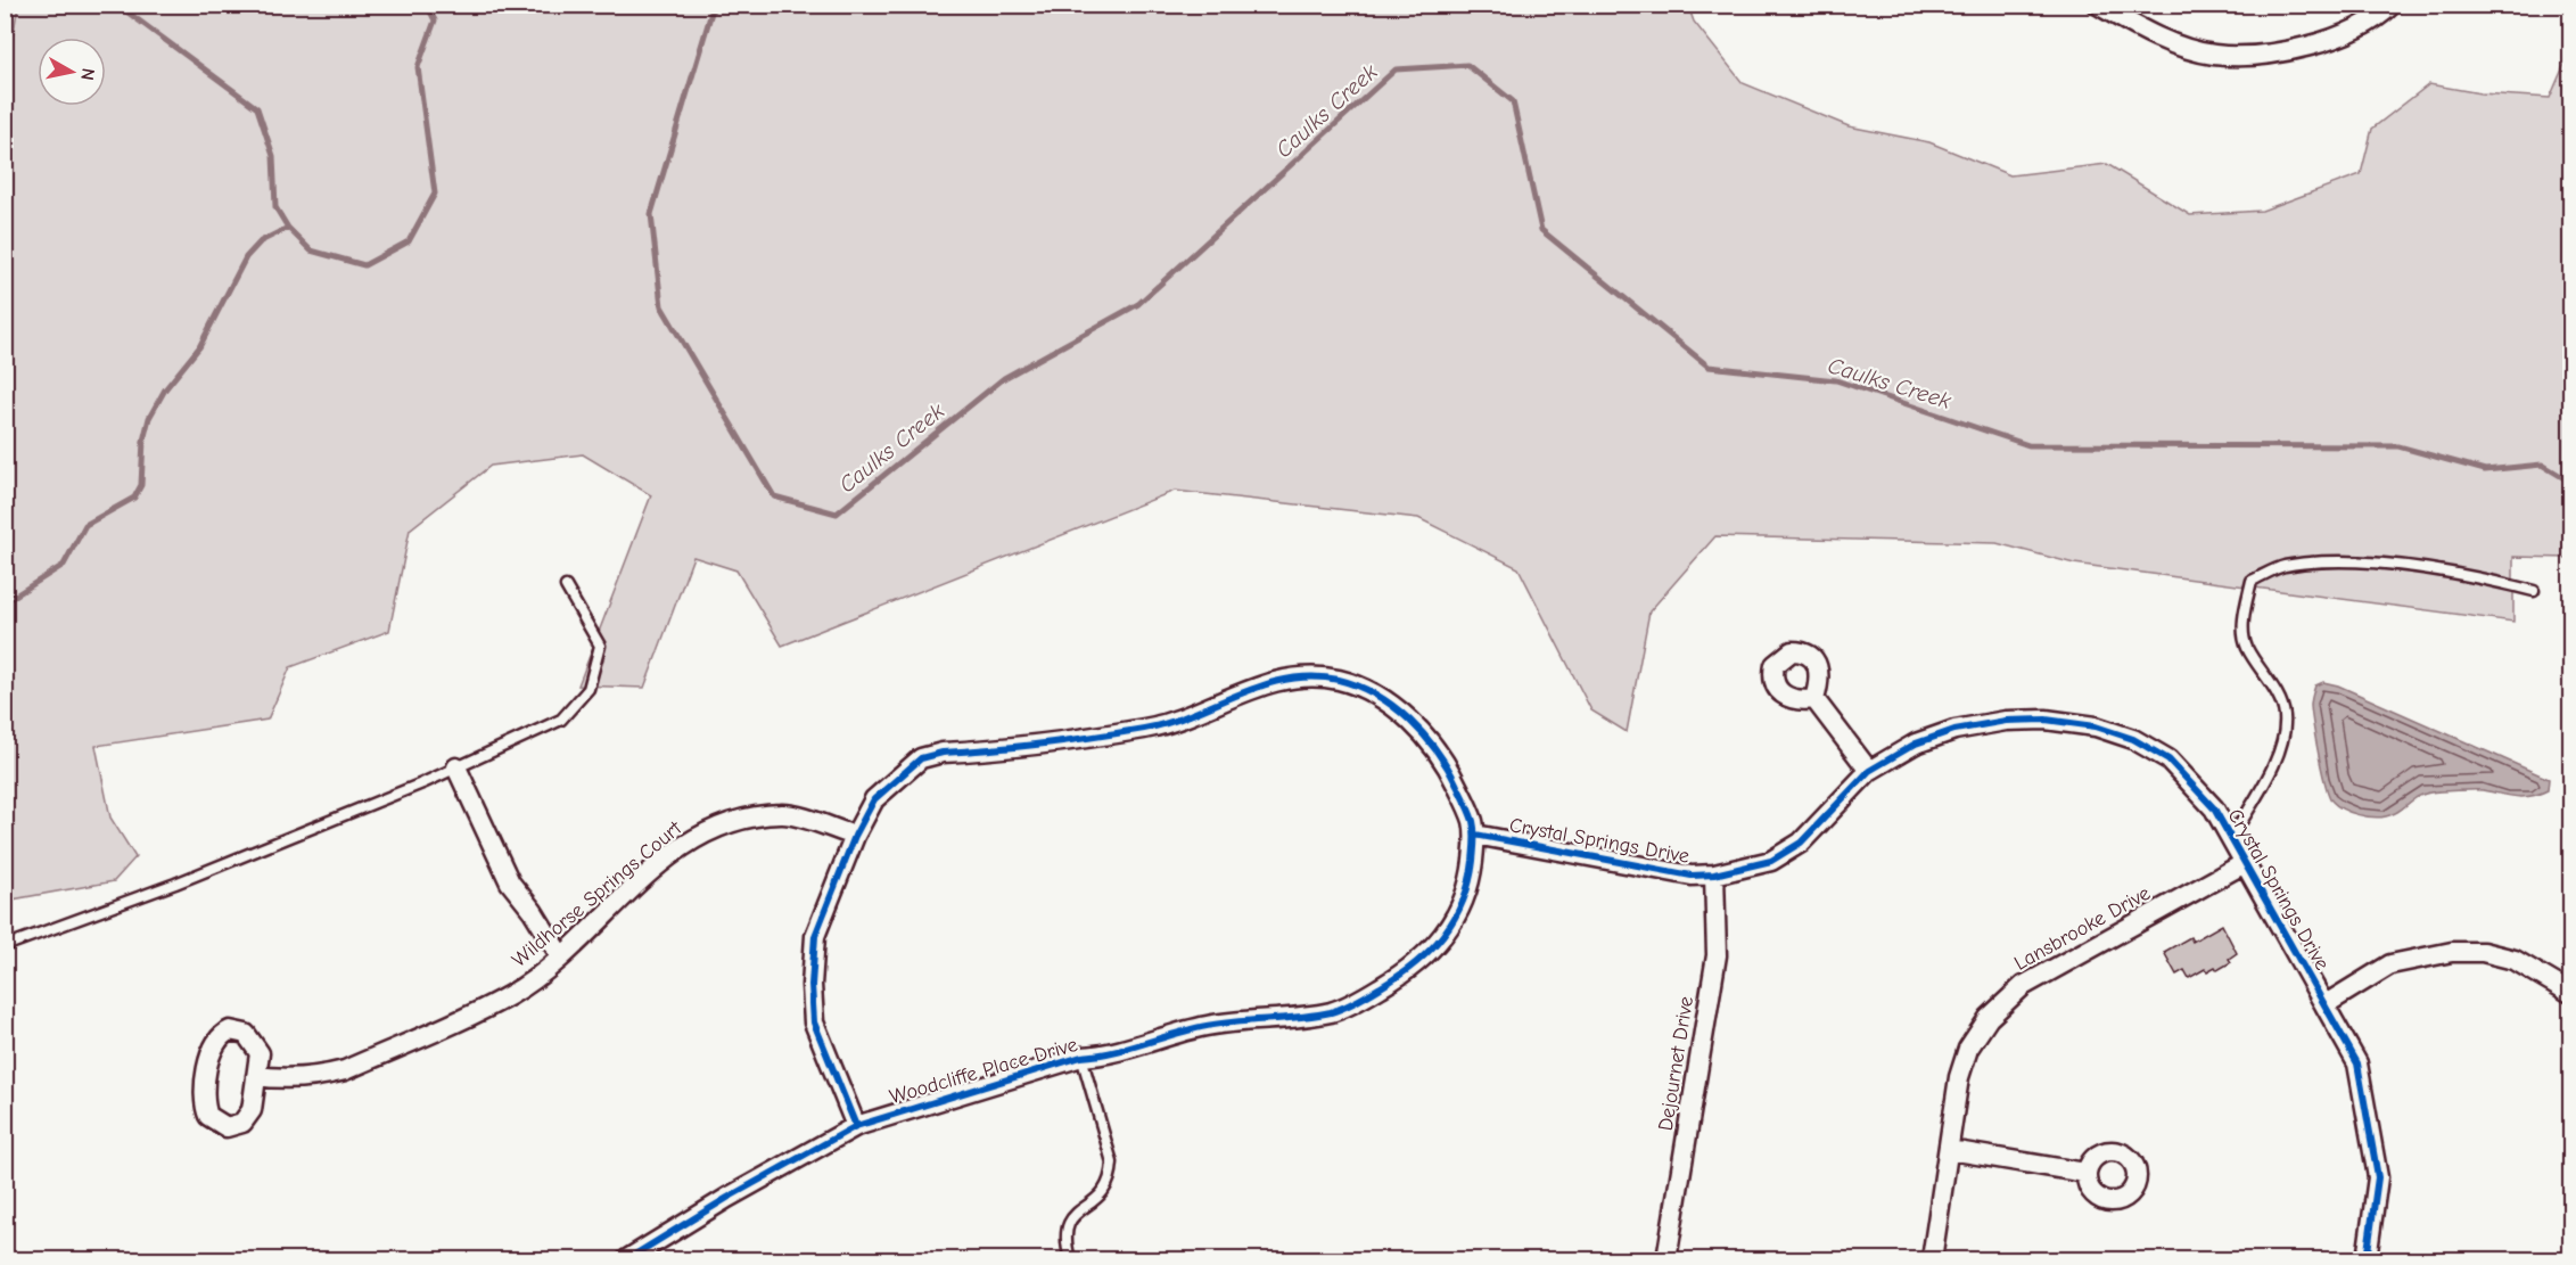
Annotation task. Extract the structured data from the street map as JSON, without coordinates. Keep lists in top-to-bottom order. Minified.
{"streets":{"street":["Crystal Springs Drive","Wildhorse Springs Court","Lansbrooke Drive","Dejournet Drive","Woodcliffe Place Drive"]},"crossings":[["Crystal Springs Drive","Lansbrooke Drive"],["Crystal Springs Drive","Dejournet Drive"],["Crystal Springs Drive","Woodcliffe Place Drive"],["Wildhorse Springs Court","Woodcliffe Place Drive"]],"water":["Caulks Creek"],"north":"right"}
